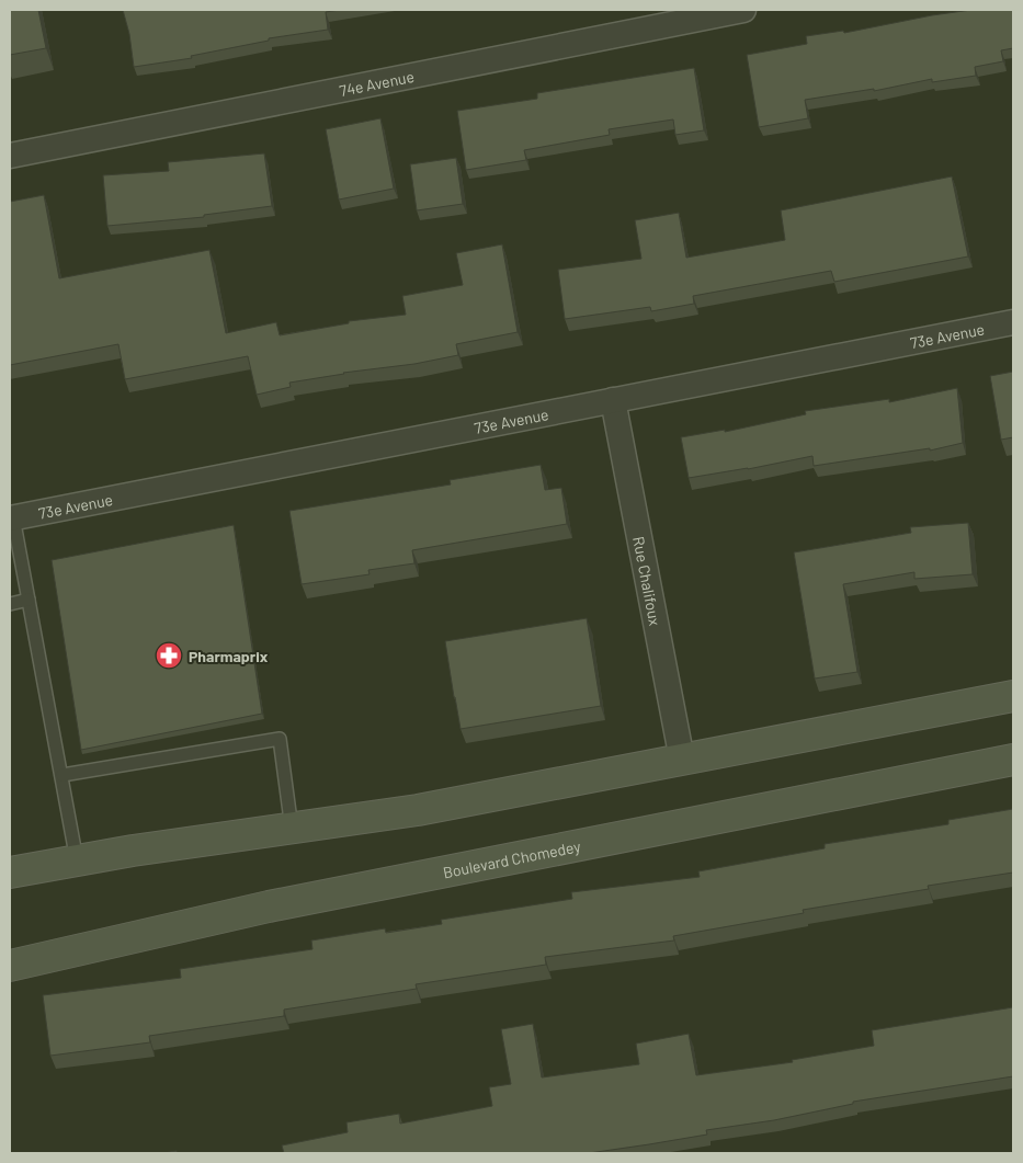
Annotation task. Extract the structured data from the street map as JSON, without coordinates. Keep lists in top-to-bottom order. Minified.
{"streets":{"street":["74e Avenue","73e Avenue","Rue Chalifoux","Boulevard Chomedey"]},"crossings":[["73e Avenue","Rue Chalifoux"]],"places":{"pharmacy":["Pharmaprix"]}}
